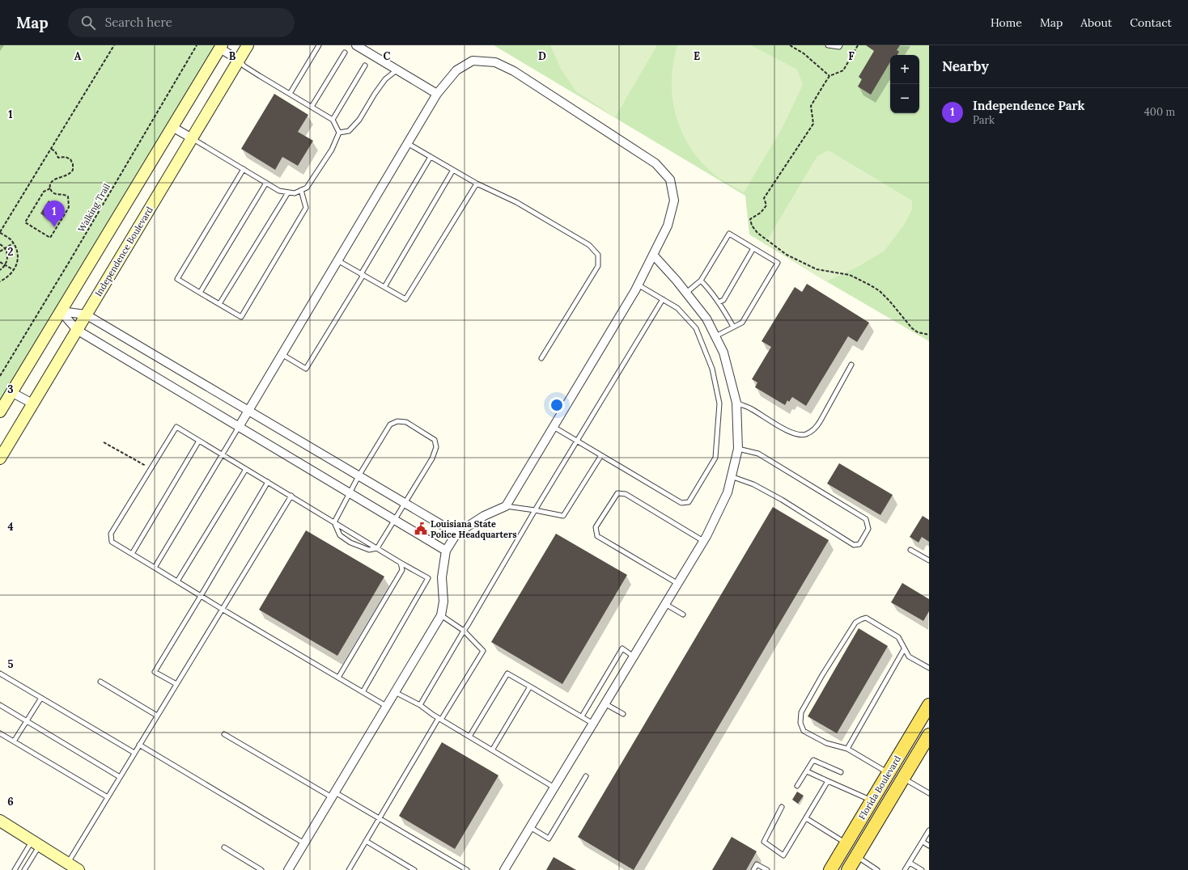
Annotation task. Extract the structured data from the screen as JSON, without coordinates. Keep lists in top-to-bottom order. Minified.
{"streets":{"main road":["Independence Boulevard","Florida Boulevard"],"path":["Walking Trail"]},"places":{"public building":["Louisiana State Police Headquarters"]},"page":{"header":"Map","search":"Search here","nav":["Home","Map","About","Contact"],"heading":"Nearby","map_buttons":["+","−"],"list":[{"mark":"1","name":"Independence Park","note":"Park","value":"400 m"}],"pins":"1"},"grid":{"columns":["A","B","C","D","E","F"],"rows":["1","2","3","4","5","6"]}}
